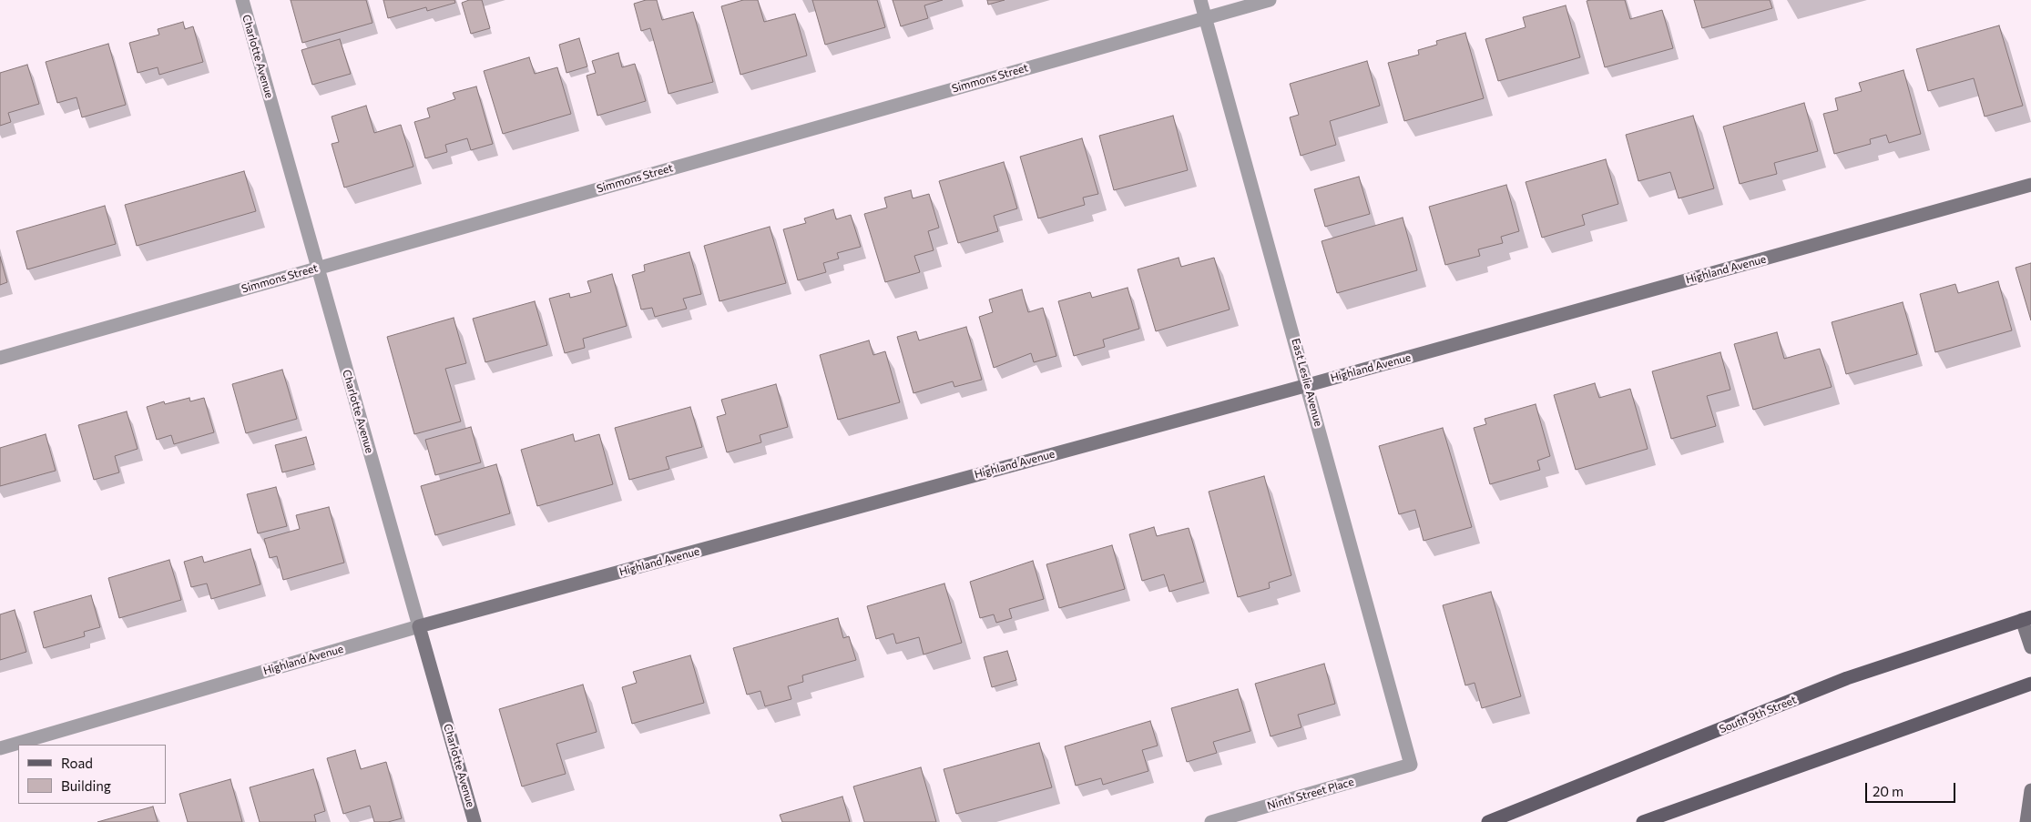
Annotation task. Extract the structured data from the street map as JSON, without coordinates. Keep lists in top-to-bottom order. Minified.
{"streets":{"main road":["South 9th Street"],"street":["Charlotte Avenue","Simmons Street","Highland Avenue","East Leslie Avenue","Ninth Street Place"]},"crossings":[["Charlotte Avenue","Simmons Street"],["Charlotte Avenue","Highland Avenue"],["Simmons Street","East Leslie Avenue"],["Highland Avenue","East Leslie Avenue"],["East Leslie Avenue","Ninth Street Place"]],"legend":["Road","Building"],"scale_bar":"20 m"}
